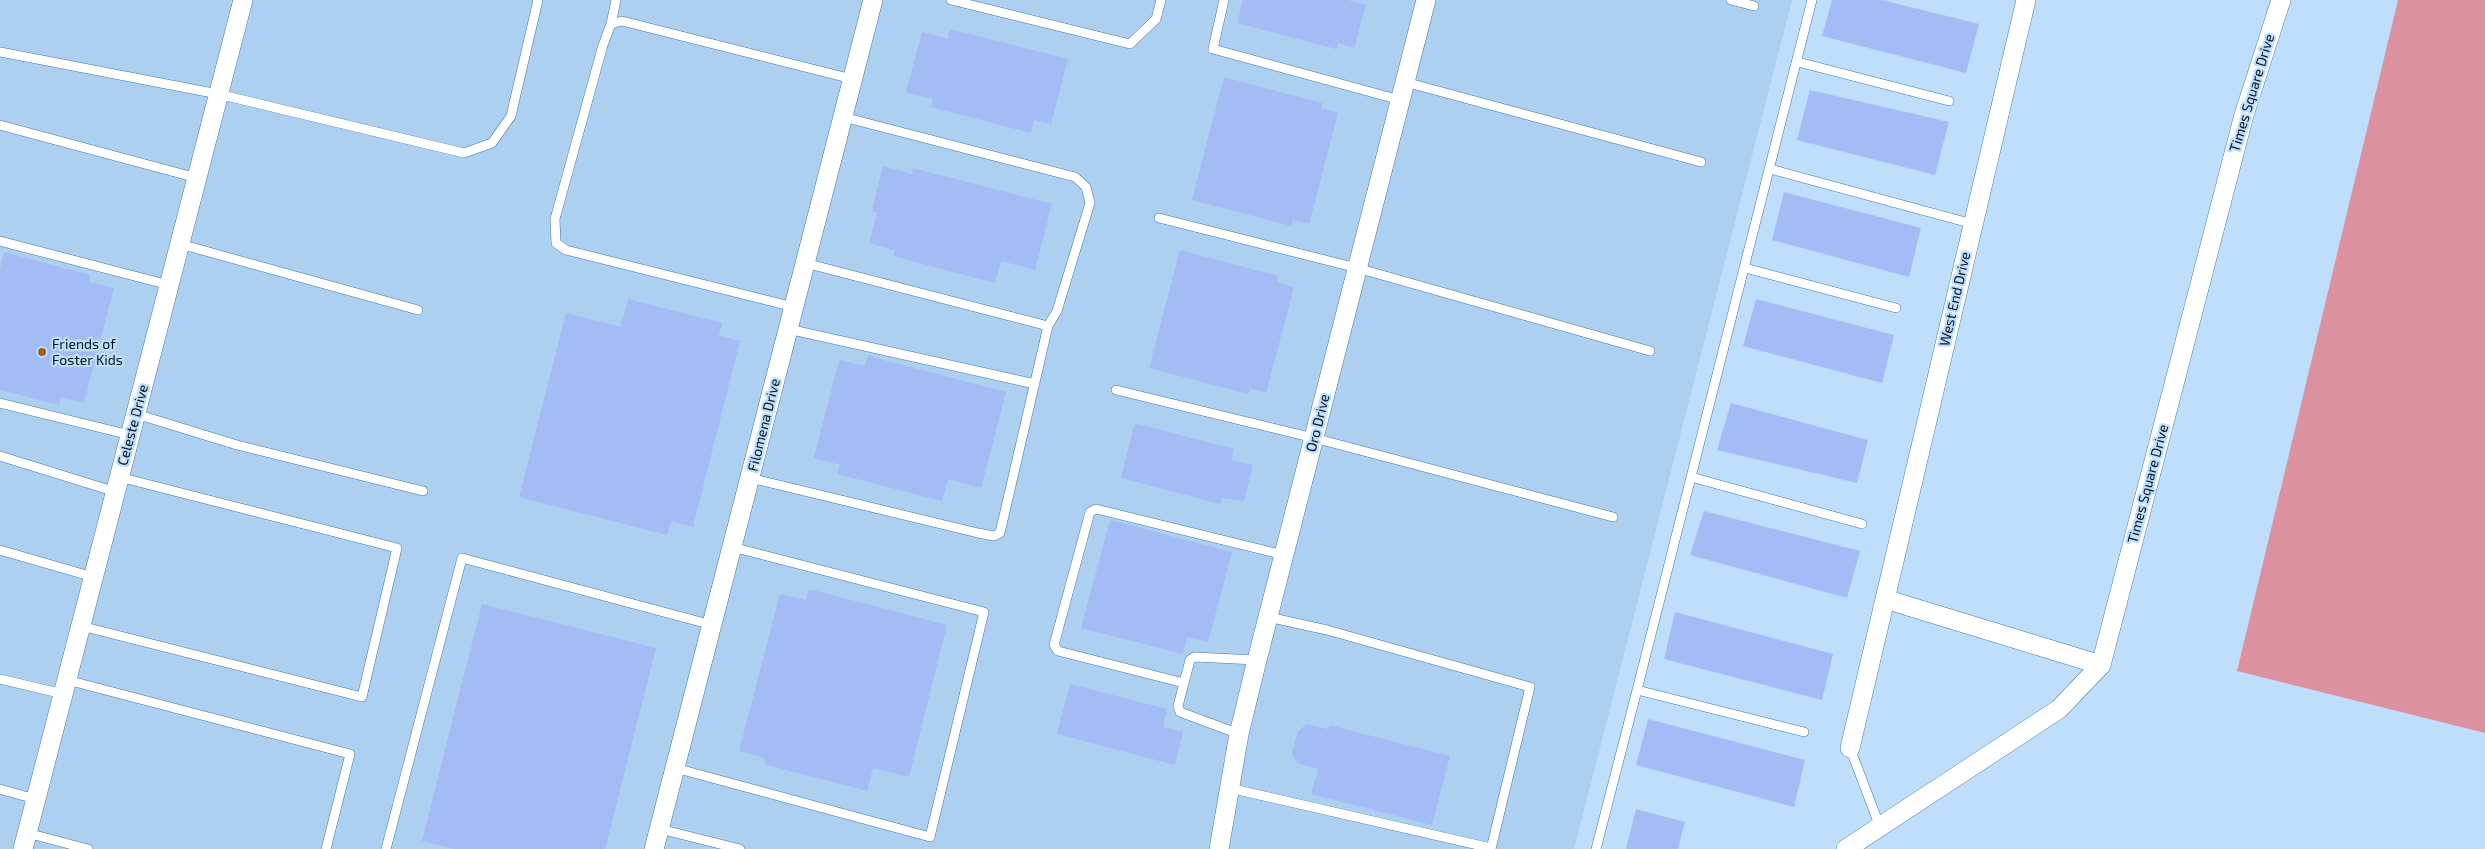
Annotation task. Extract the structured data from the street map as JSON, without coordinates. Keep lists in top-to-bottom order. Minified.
{"streets":{"street":["Times Square Drive","West End Drive","Oro Drive","Celeste Drive","Filomena Drive"]},"places":["Friends of Foster Kids"]}
